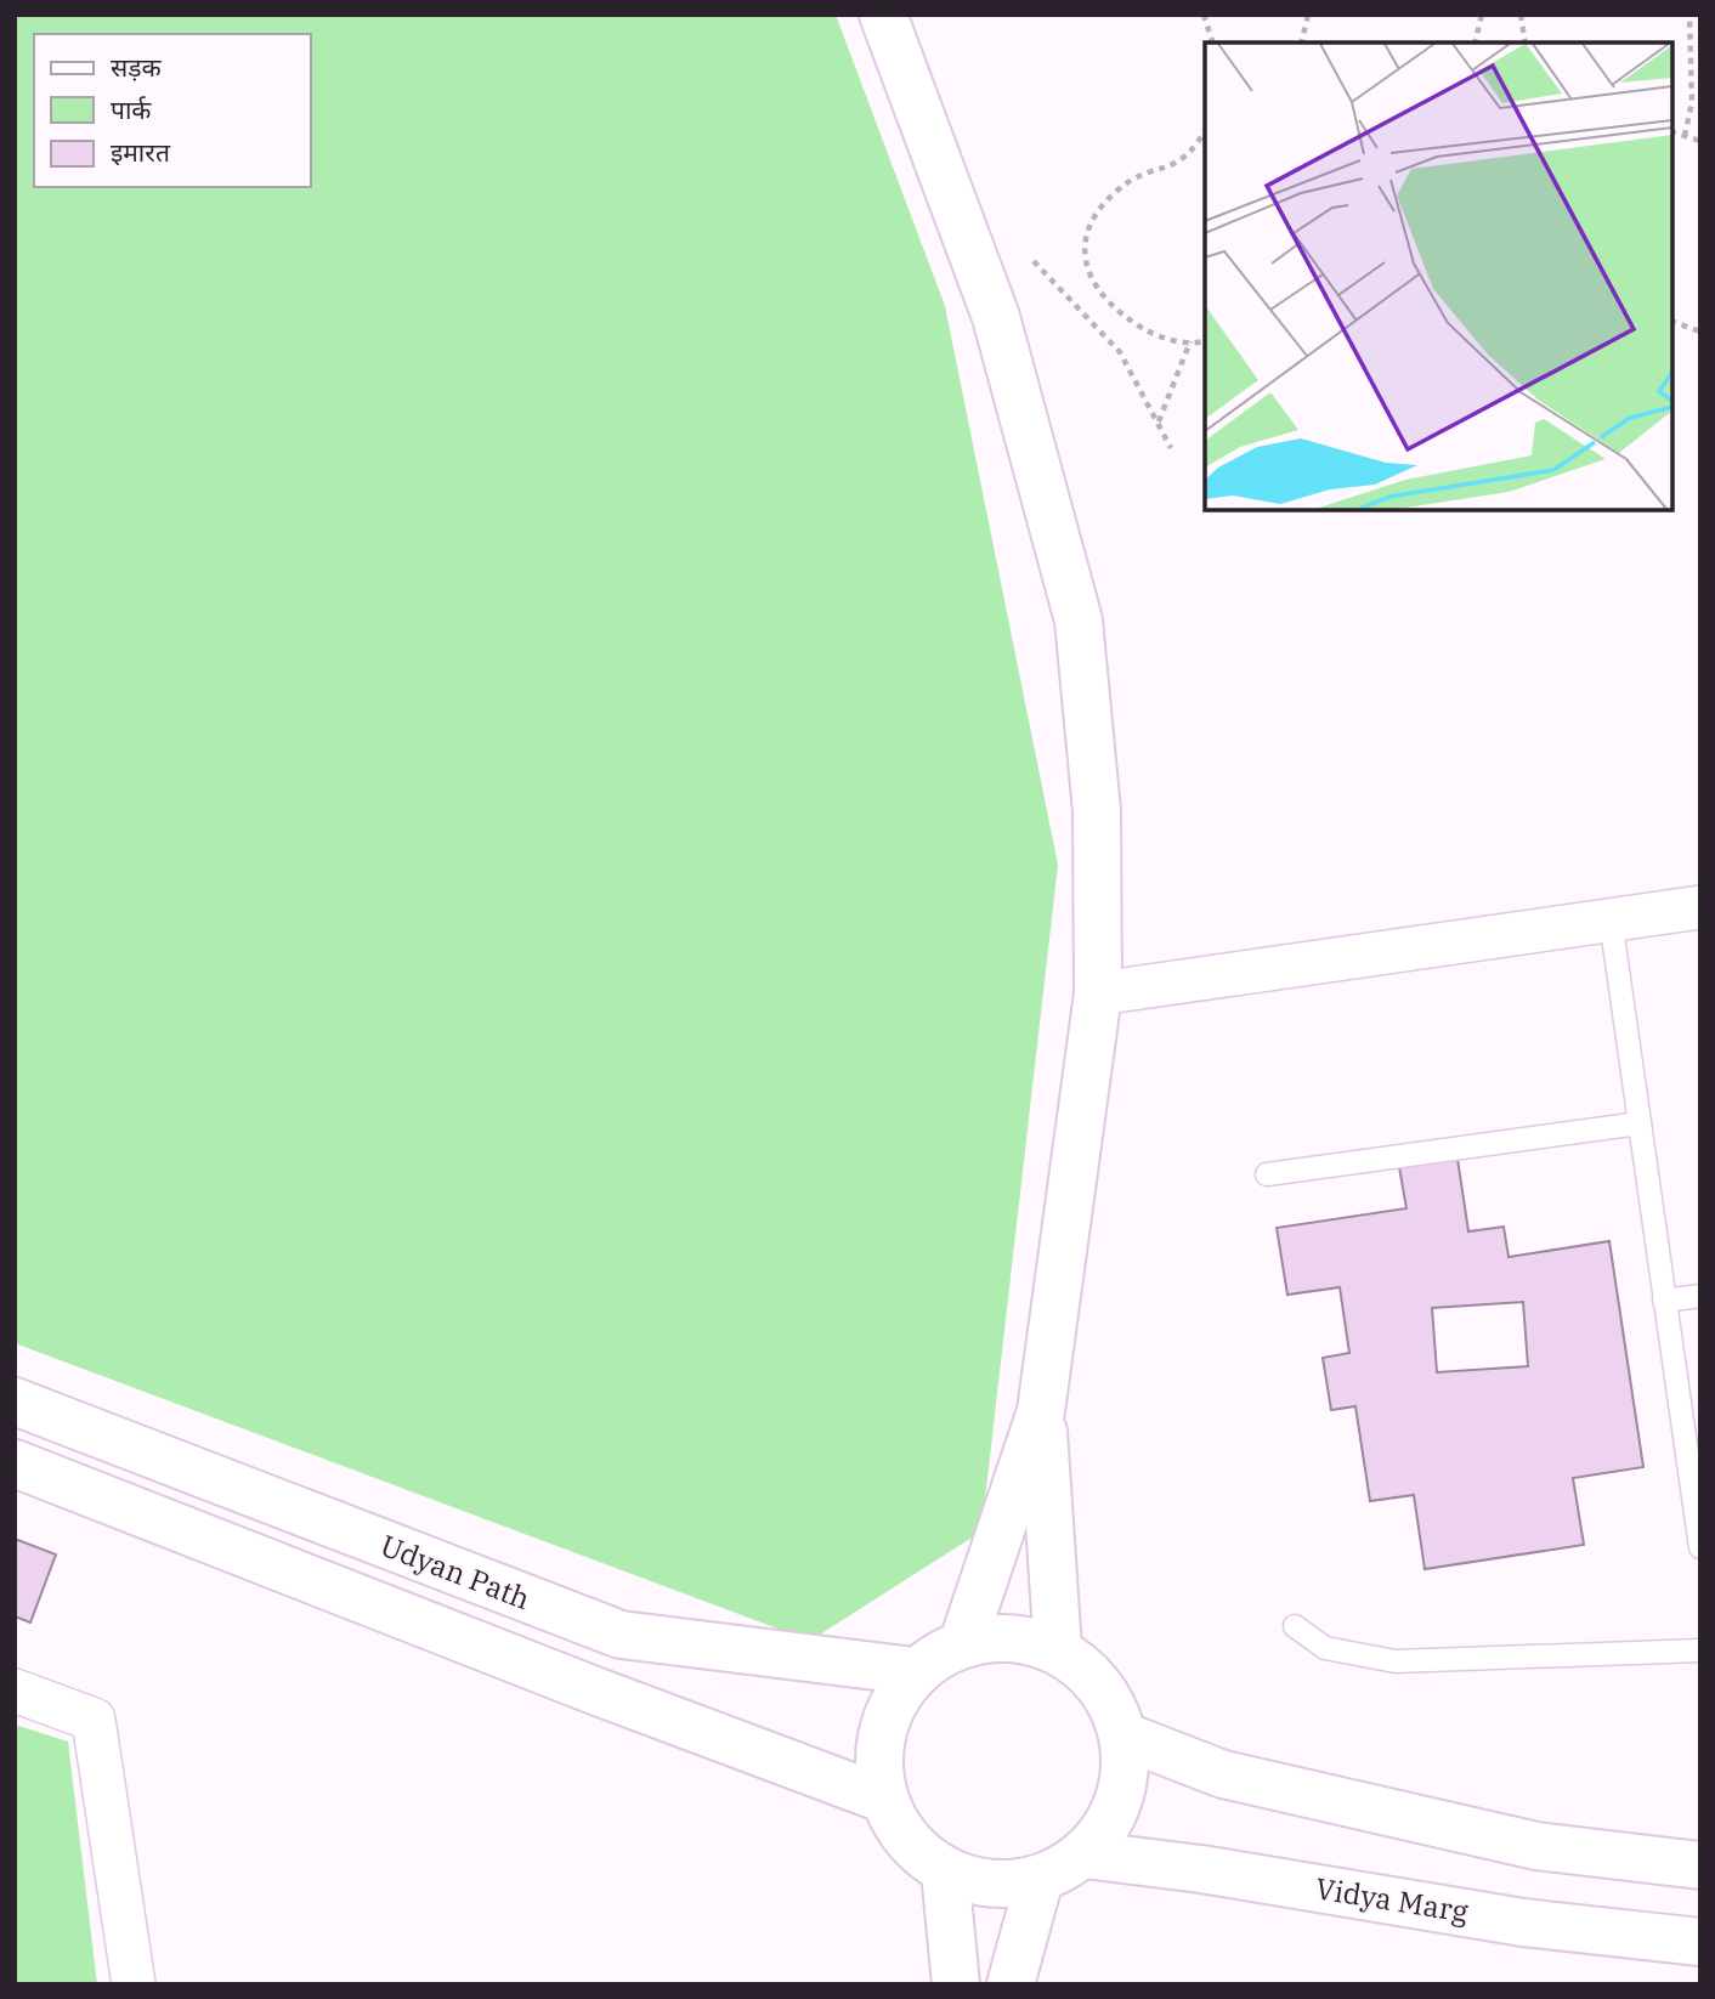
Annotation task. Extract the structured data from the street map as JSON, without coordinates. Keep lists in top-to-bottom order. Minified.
{"streets":{"main road":["Udyan Path","Vidya Marg"]},"crossings":[["Udyan Path","Vidya Marg"]],"legend":["सड़क","पार्क","इमारत"]}
